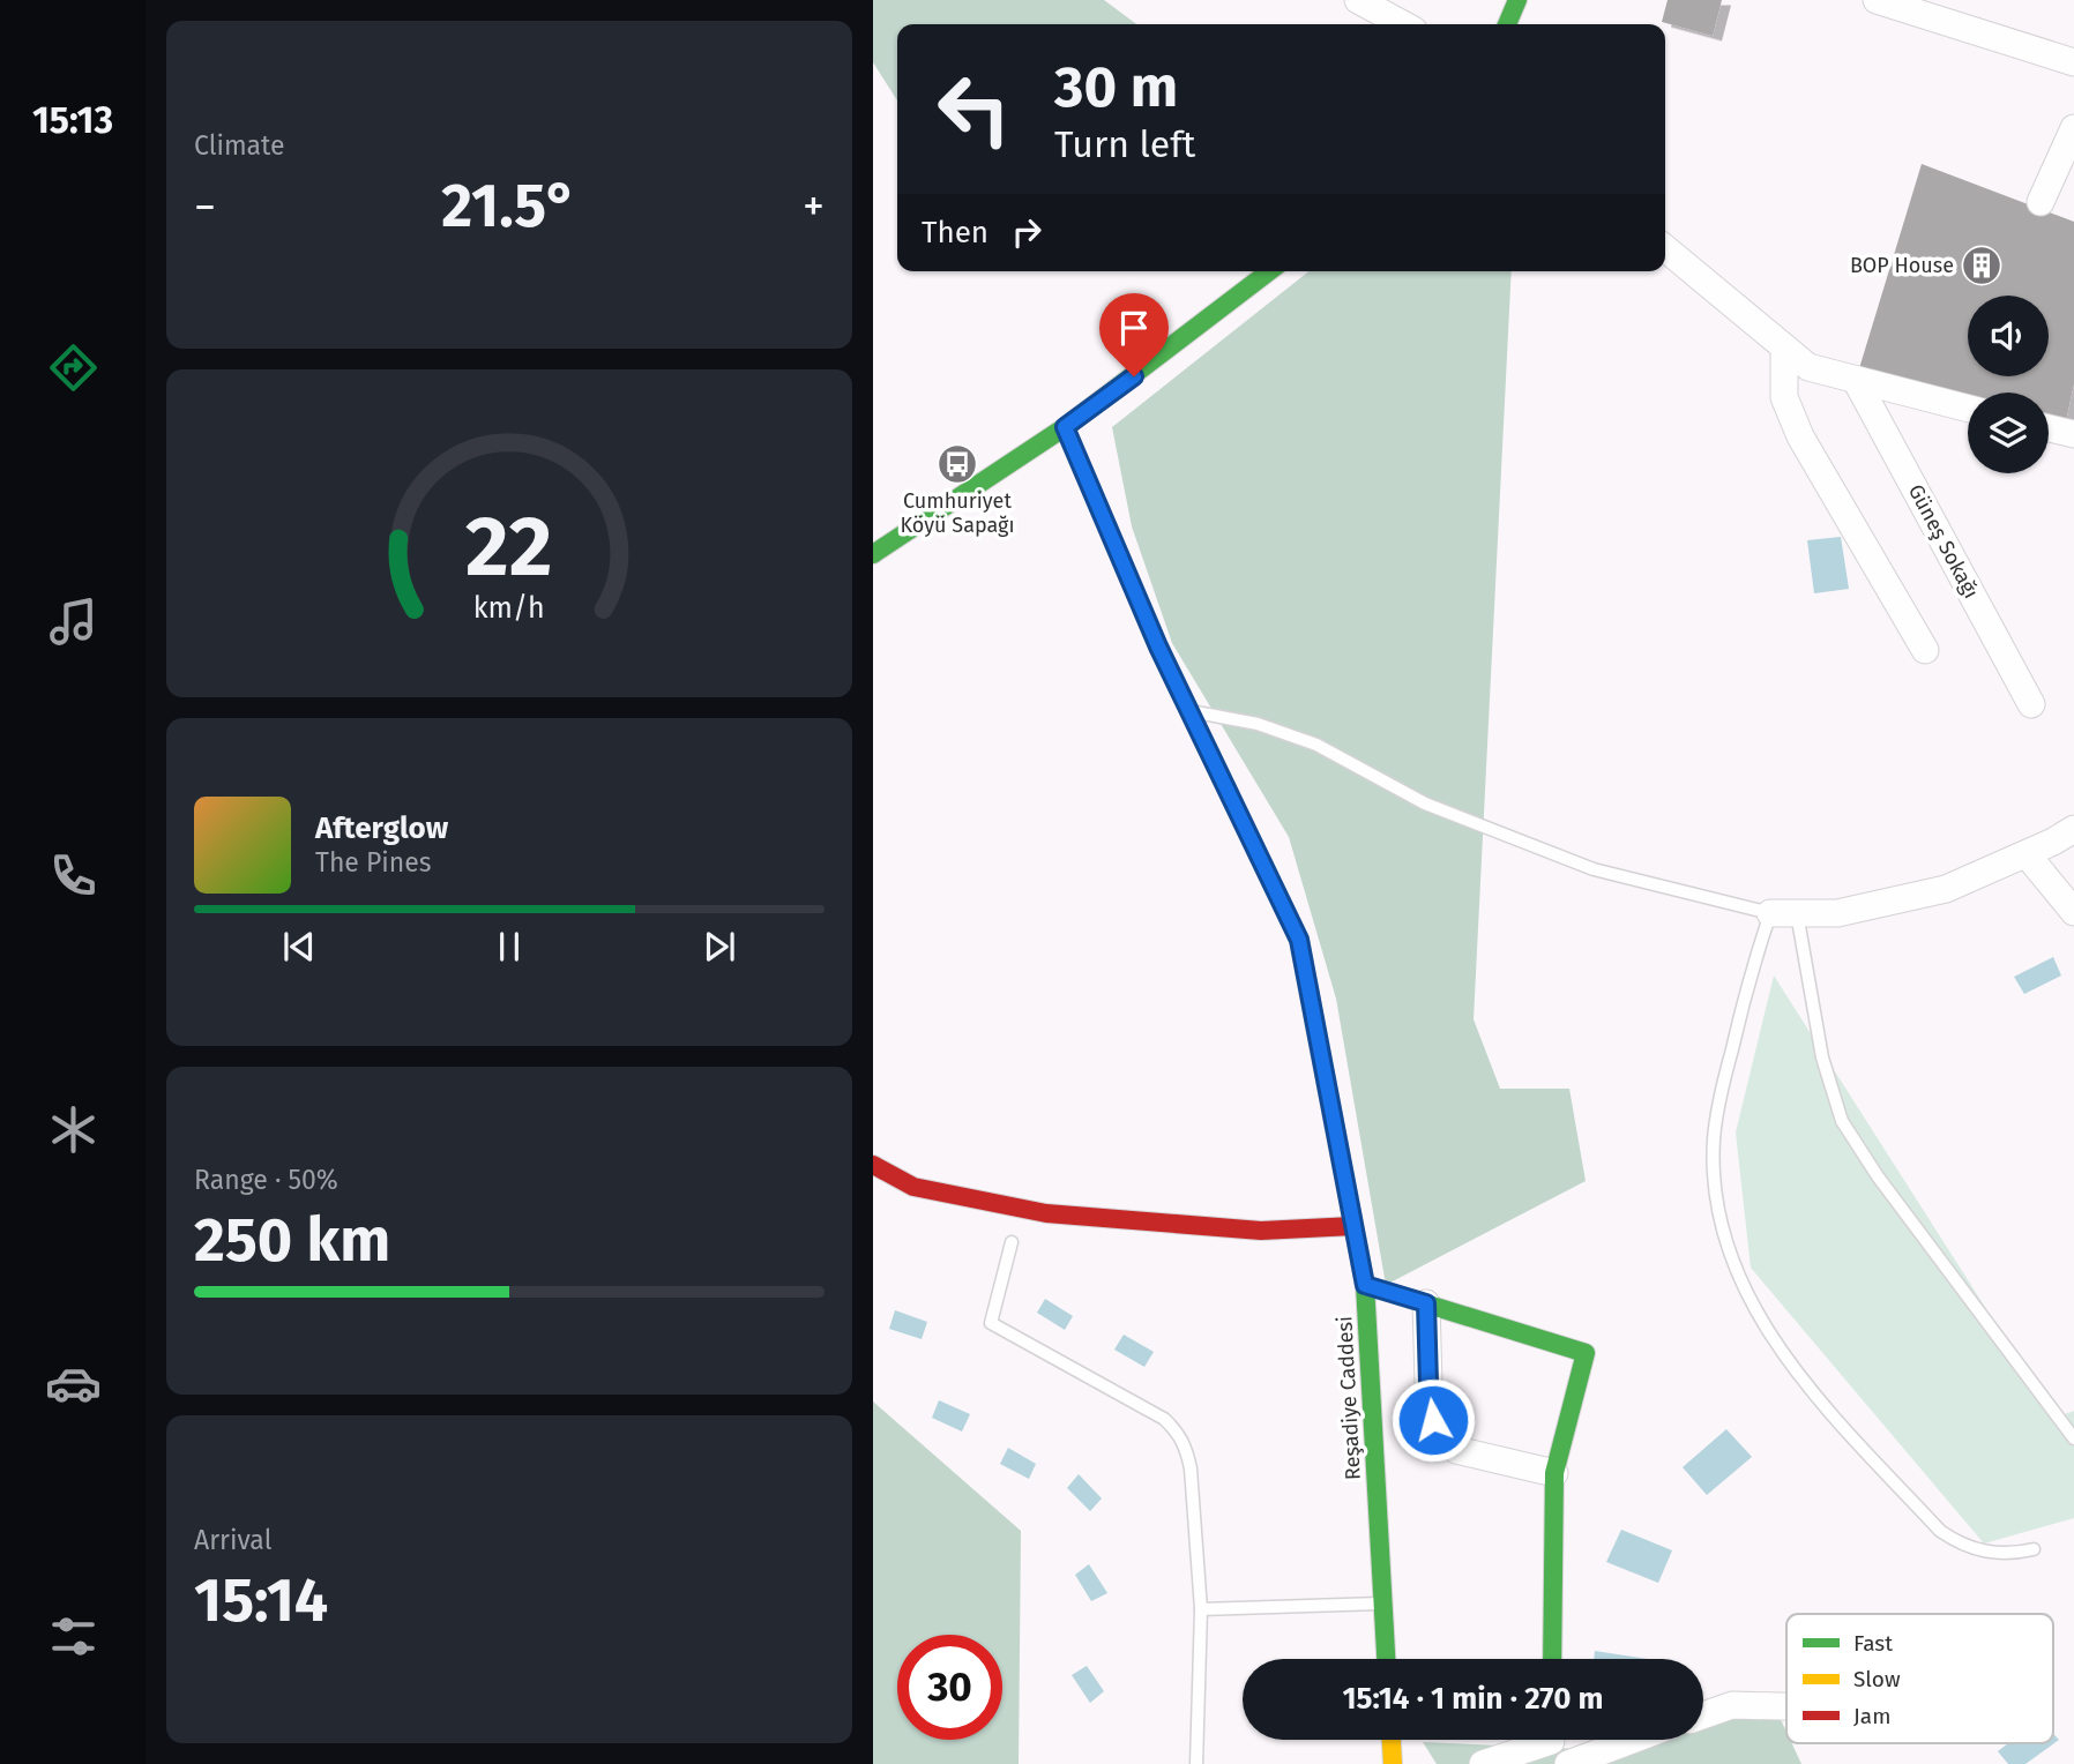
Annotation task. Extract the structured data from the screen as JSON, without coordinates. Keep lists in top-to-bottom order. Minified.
{"streets":{"street":["Güneş Sokağı","Reşadiye Caddesi"]},"places":{"building":["BOP House"],"bus stop":["Cumhuriyet Köyü Sapağı"]},"legend":["Fast","Slow","Jam"],"page":{"tabs":"15:13","tile":["Climate",["Range · 50%","250 km"],["Arrival","15:14"]],"turn":["30 m","Turn left"],"heat":["−","21.5°","+"],"then":"Then","song":["Afterglow","The Pines"],"limit":"30","trip":"15:14 · 1 min · 270 m","gauge":["22","km/h"]}}
